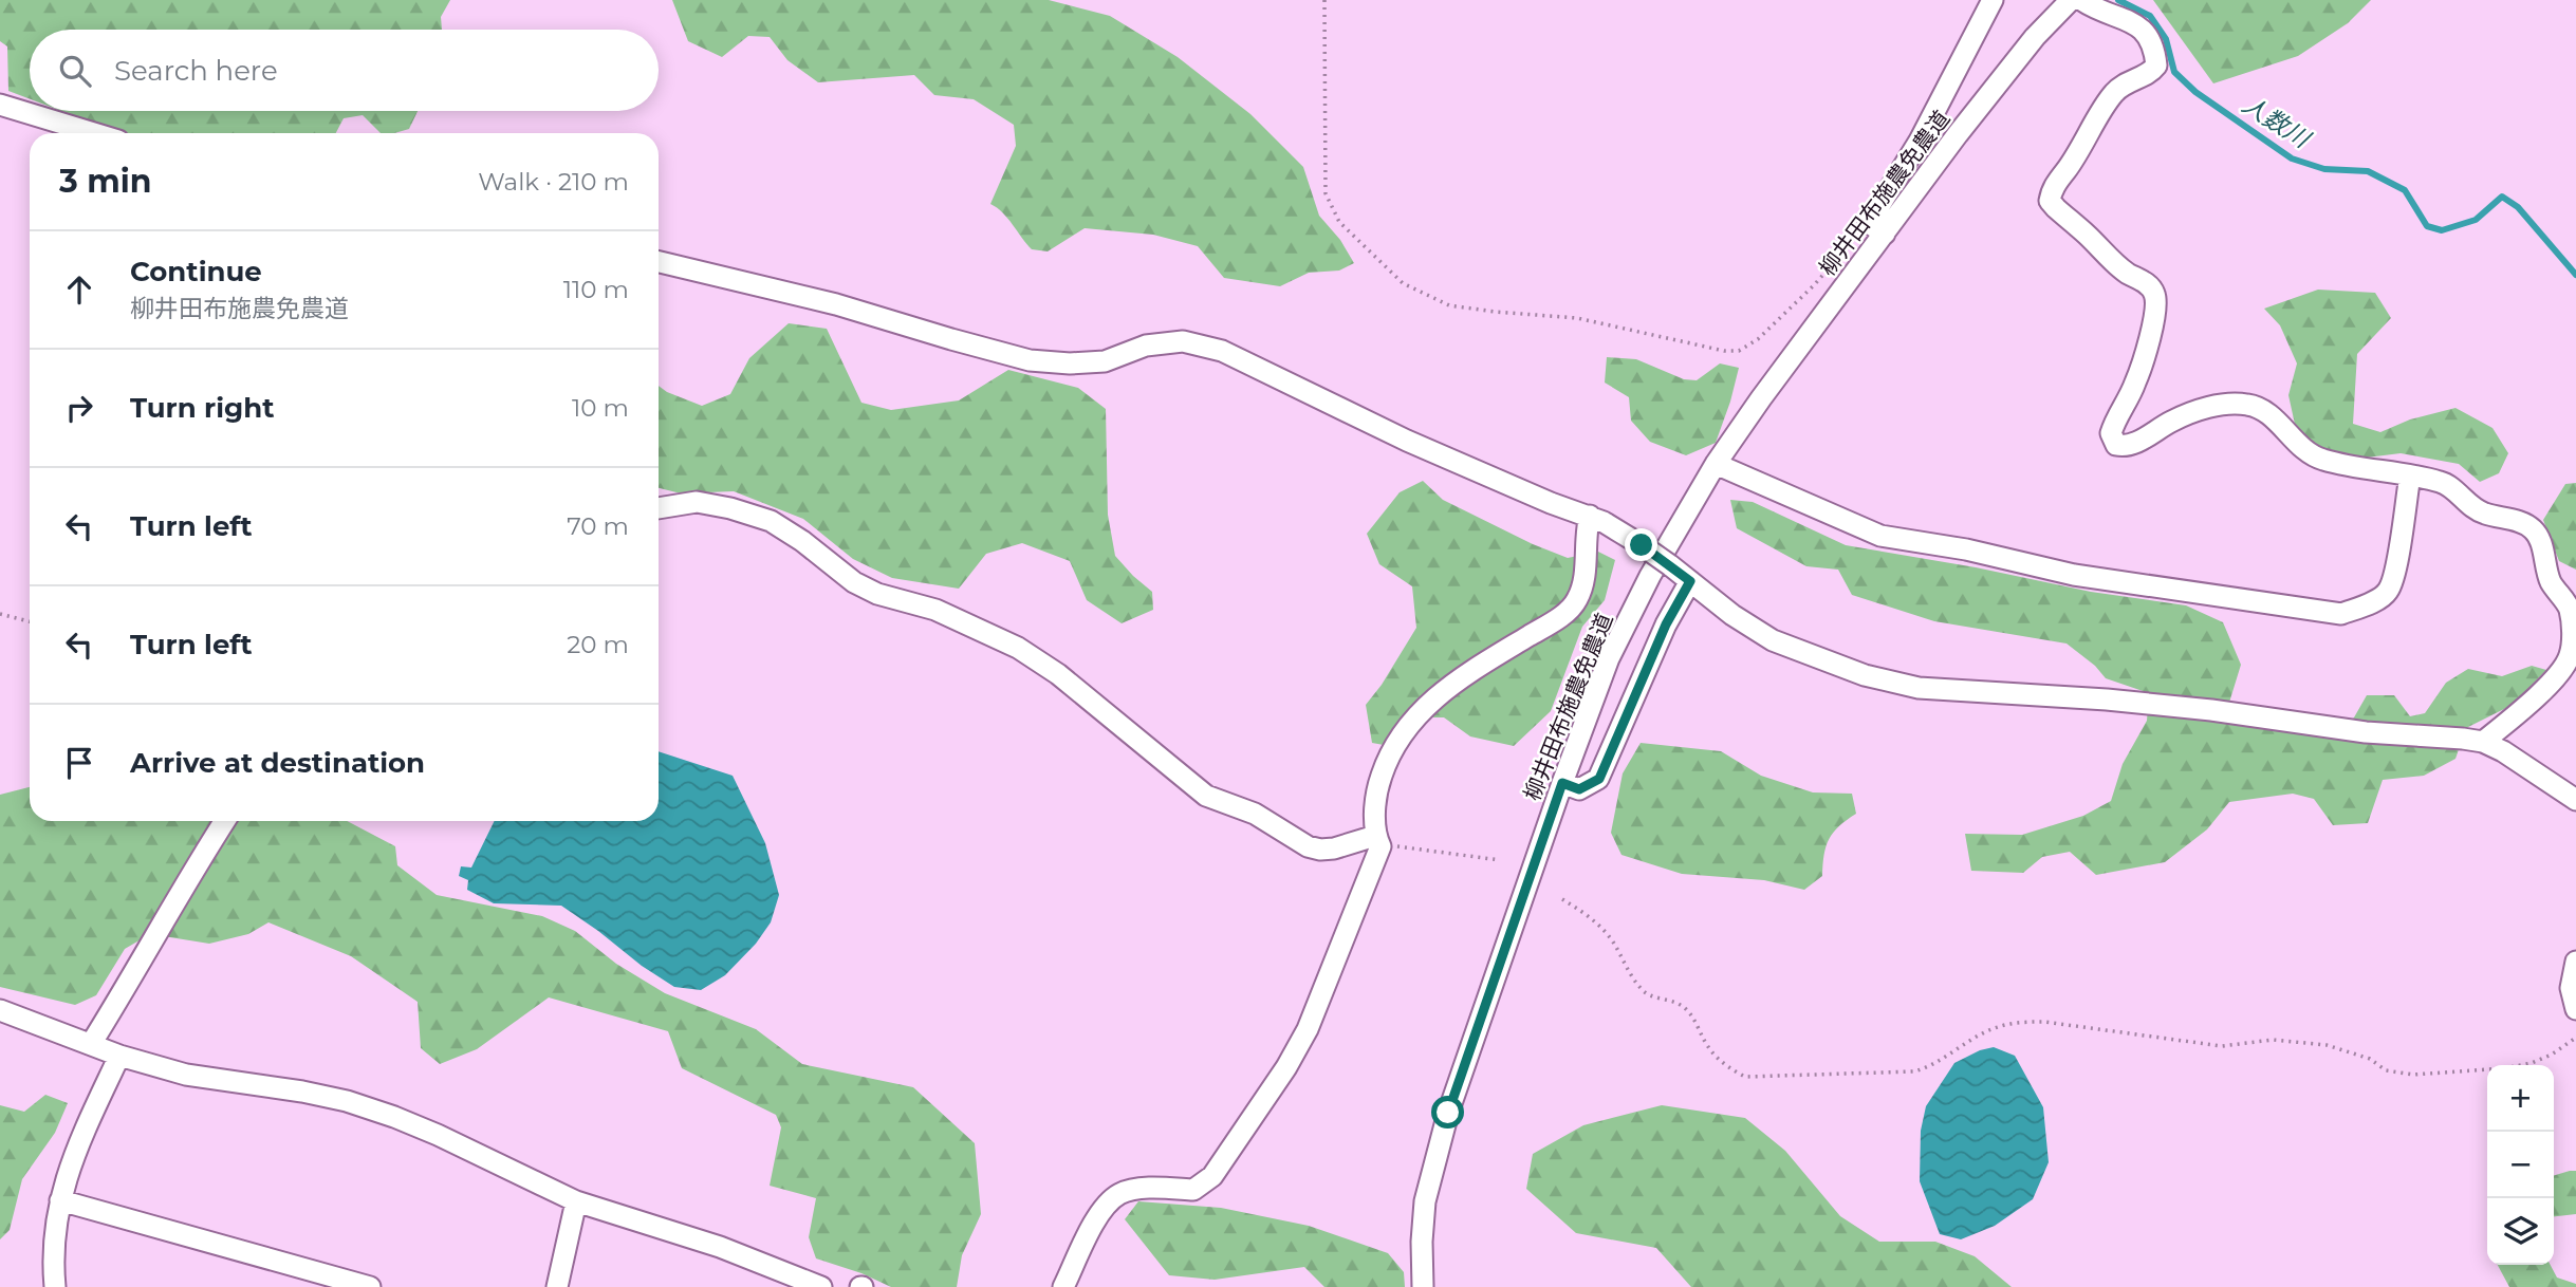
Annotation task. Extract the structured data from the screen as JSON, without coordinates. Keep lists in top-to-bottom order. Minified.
{"streets":{"street":["柳井田布施農免農道"]},"water":["人数川"],"page":{"search":"Search here","heading":["3 min","Walk · 210 m"],"list":[["Continue","柳井田布施農免農道","110 m"],["Turn right","10 m"],["Turn left","70 m"],["Turn left","20 m"],"Arrive at destination"],"map_buttons":["+","−"]}}
